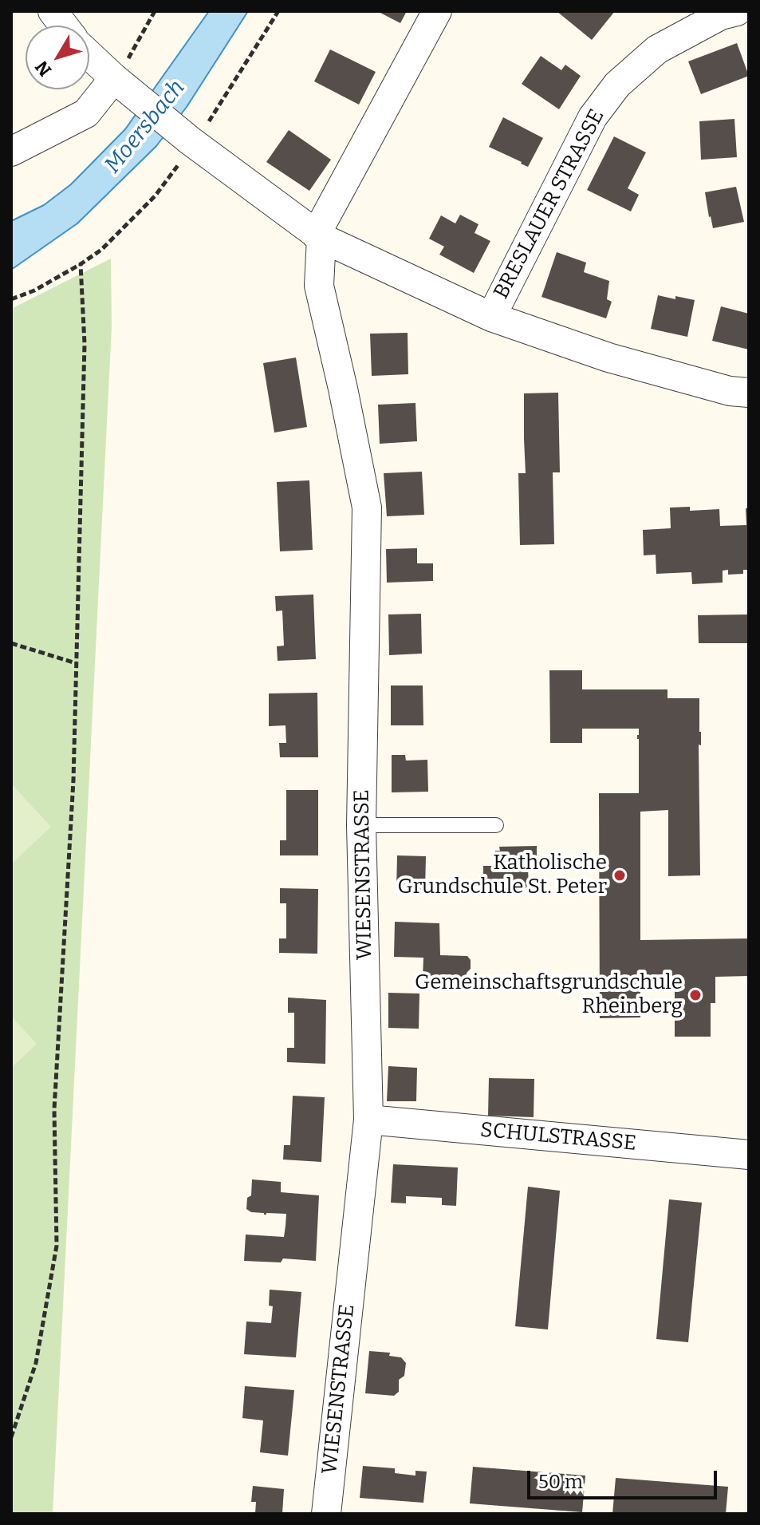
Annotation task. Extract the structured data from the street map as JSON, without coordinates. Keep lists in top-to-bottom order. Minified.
{"streets":{"street":["BRESLAUER STRASSE","WIESENSTRASSE","SCHULSTRASSE"]},"crossings":[["WIESENSTRASSE","SCHULSTRASSE"]],"water":["Moersbach"],"places":["Katholische Grundschule St. Peter","Gemeinschaftsgrundschule Rheinberg"],"scale_bar":"50 m","north":"bottom left"}
